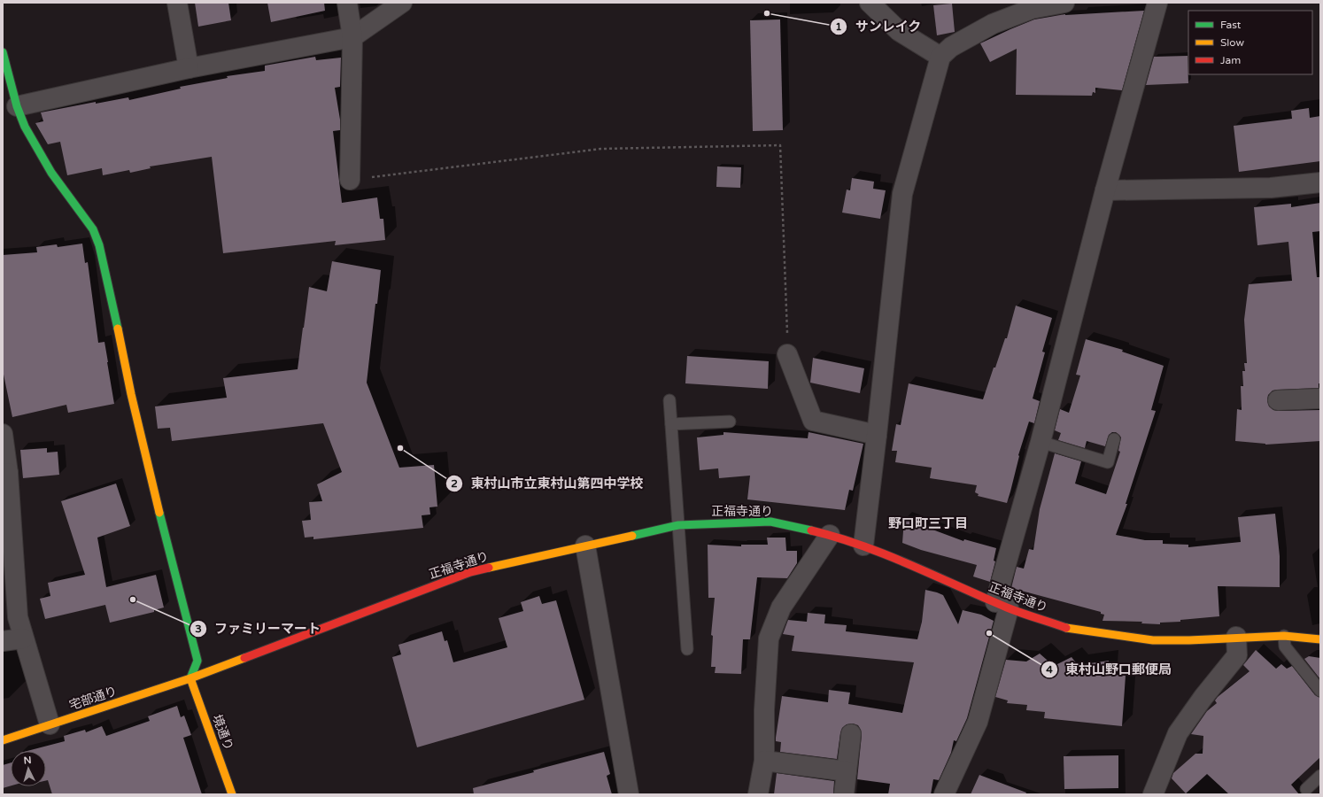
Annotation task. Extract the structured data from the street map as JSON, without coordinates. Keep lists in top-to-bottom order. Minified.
{"streets":{"street":["正福寺通り","宅部通り","境通り"]},"crossings":[["正福寺通り","宅部通り"],["正福寺通り","境通り"],["宅部通り","境通り"]],"districts":["野口町三丁目"],"places":["サンレイク","東村山市立東村山第四中学校","ファミリーマート","東村山野口郵便局"],"legend":["Fast","Slow","Jam"],"north":"top"}
